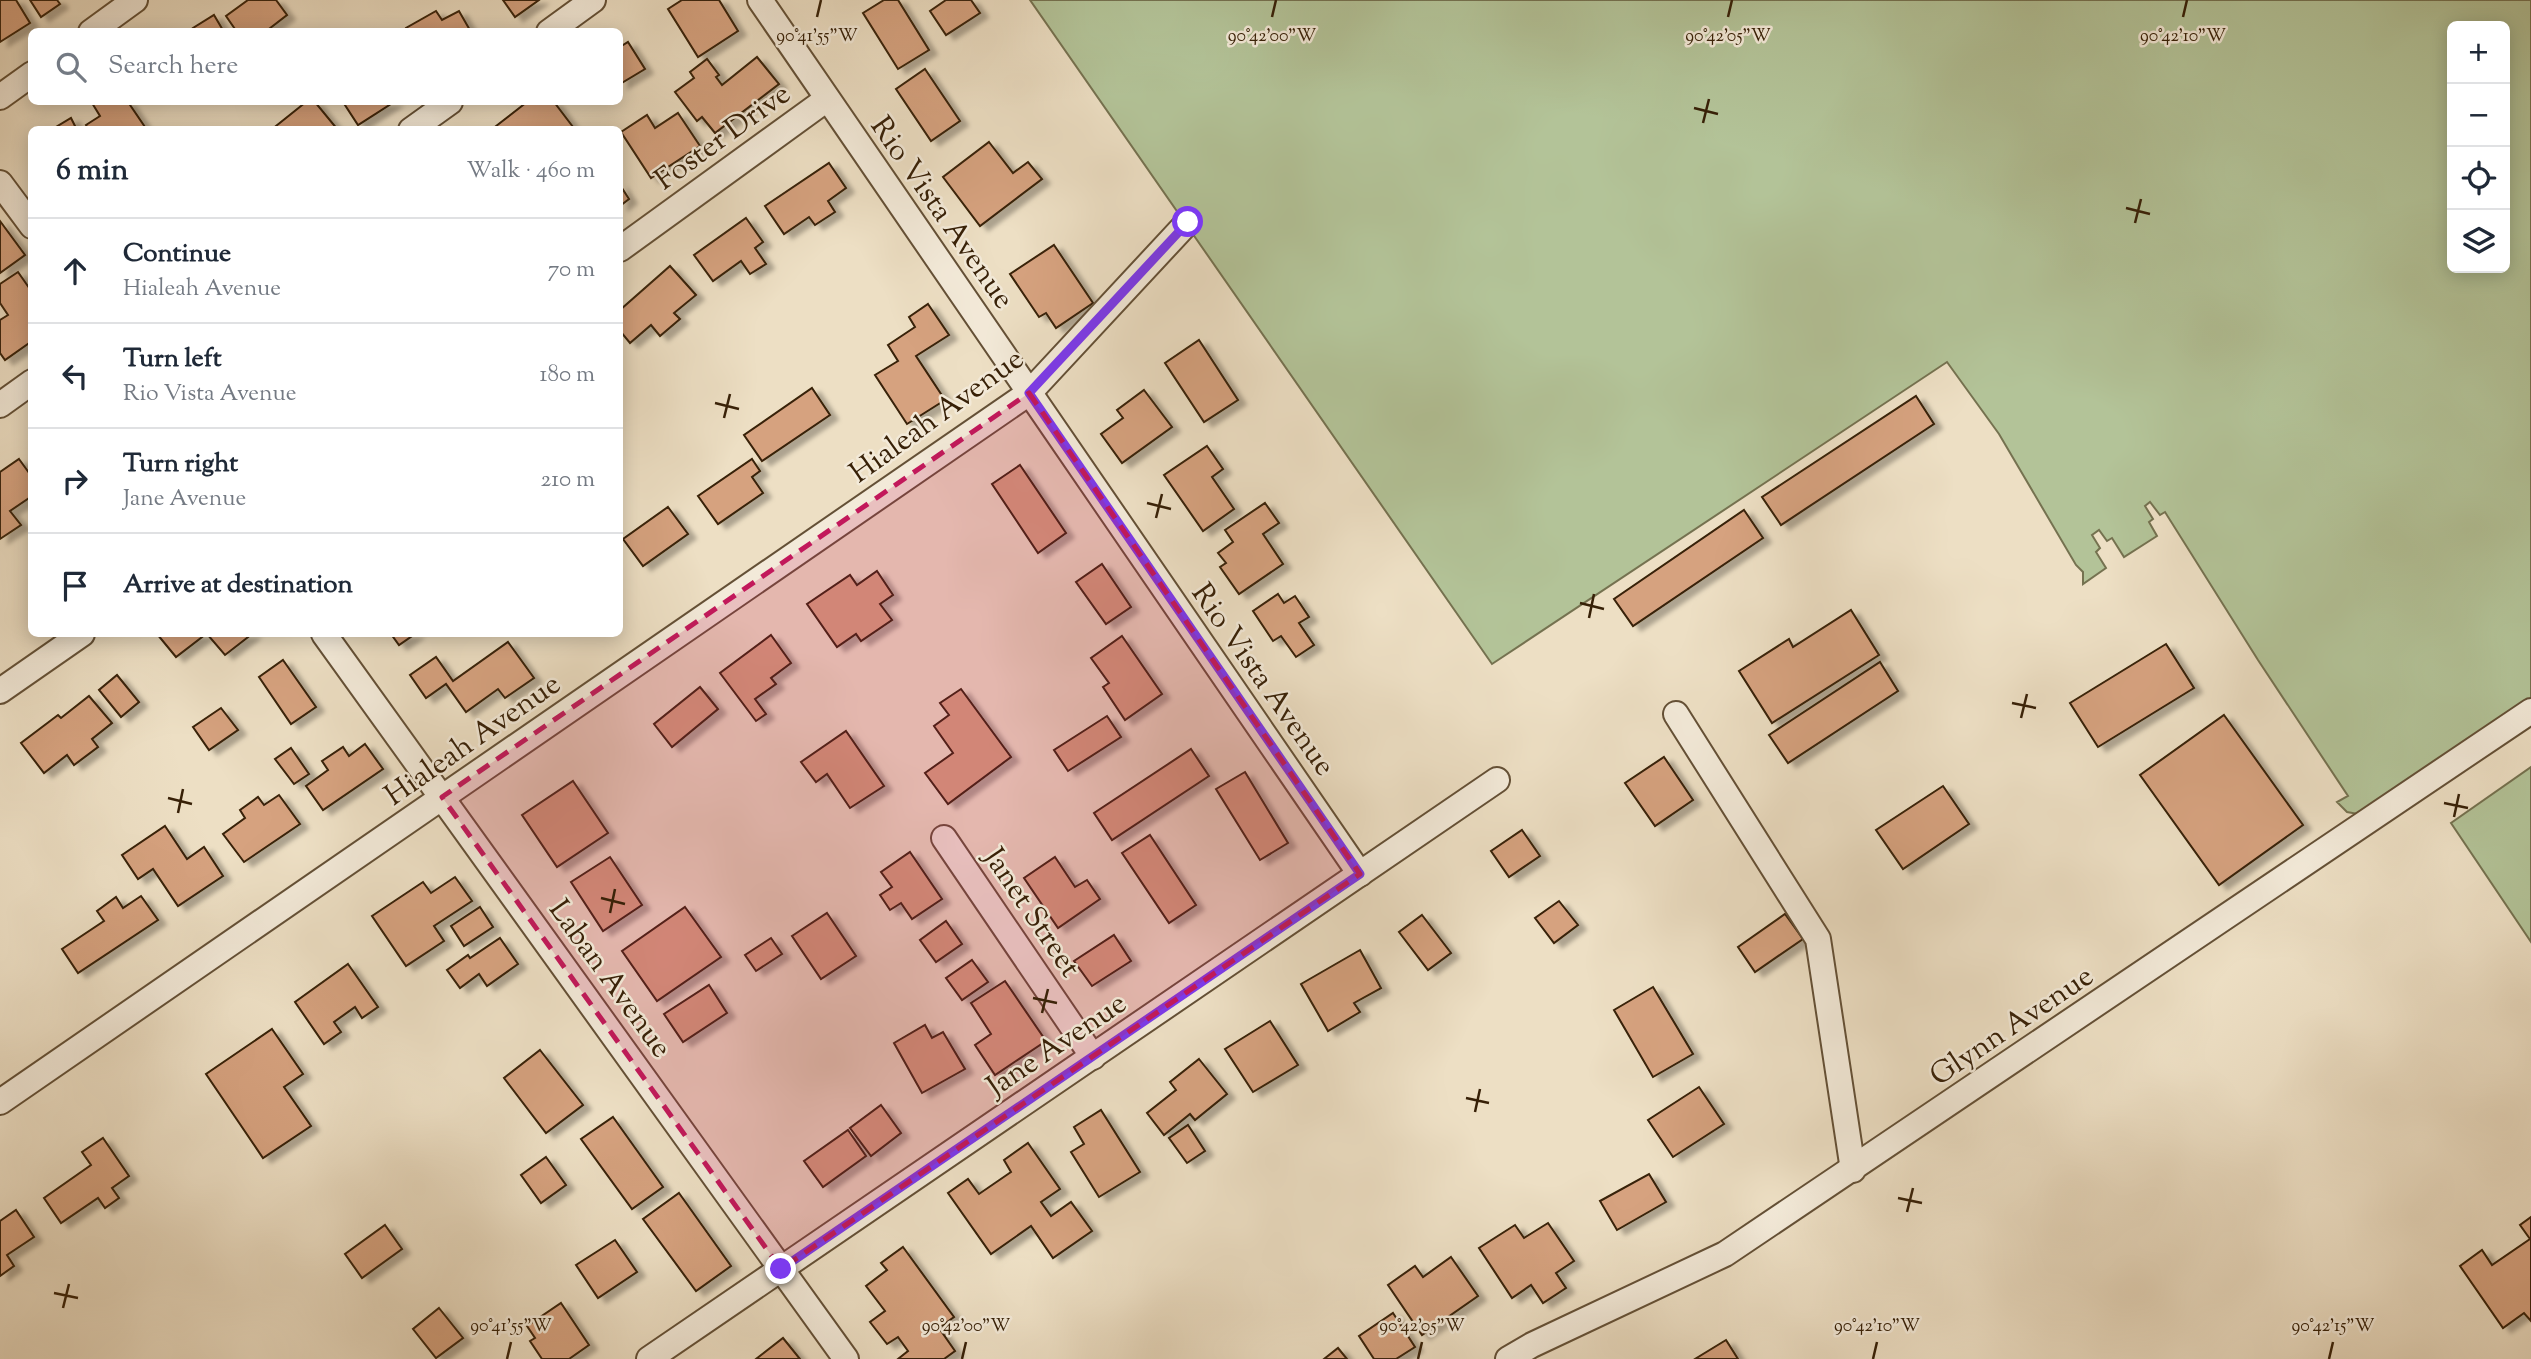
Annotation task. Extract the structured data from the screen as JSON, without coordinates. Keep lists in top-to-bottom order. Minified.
{"streets":{"street":["Foster Drive","Rio Vista Avenue","Hialeah Avenue","Janet Street","Laban Avenue","Glynn Avenue","Jane Avenue"]},"crossings":[["Foster Drive","Rio Vista Avenue"],["Rio Vista Avenue","Hialeah Avenue"],["Rio Vista Avenue","Jane Avenue"],["Hialeah Avenue","Laban Avenue"],["Janet Street","Jane Avenue"],["Laban Avenue","Jane Avenue"]],"page":{"map_buttons":["+","−"],"search":"Search here","heading":["6 min","Walk · 460 m"],"list":[["Continue","Hialeah Avenue","70 m"],["Turn left","Rio Vista Avenue","180 m"],["Turn right","Jane Avenue","210 m"],"Arrive at destination"]},"coordinates":["90°41'55\"W","90°42'00\"W","90°42'05\"W","90°42'10\"W","90°42'15\"W"]}
